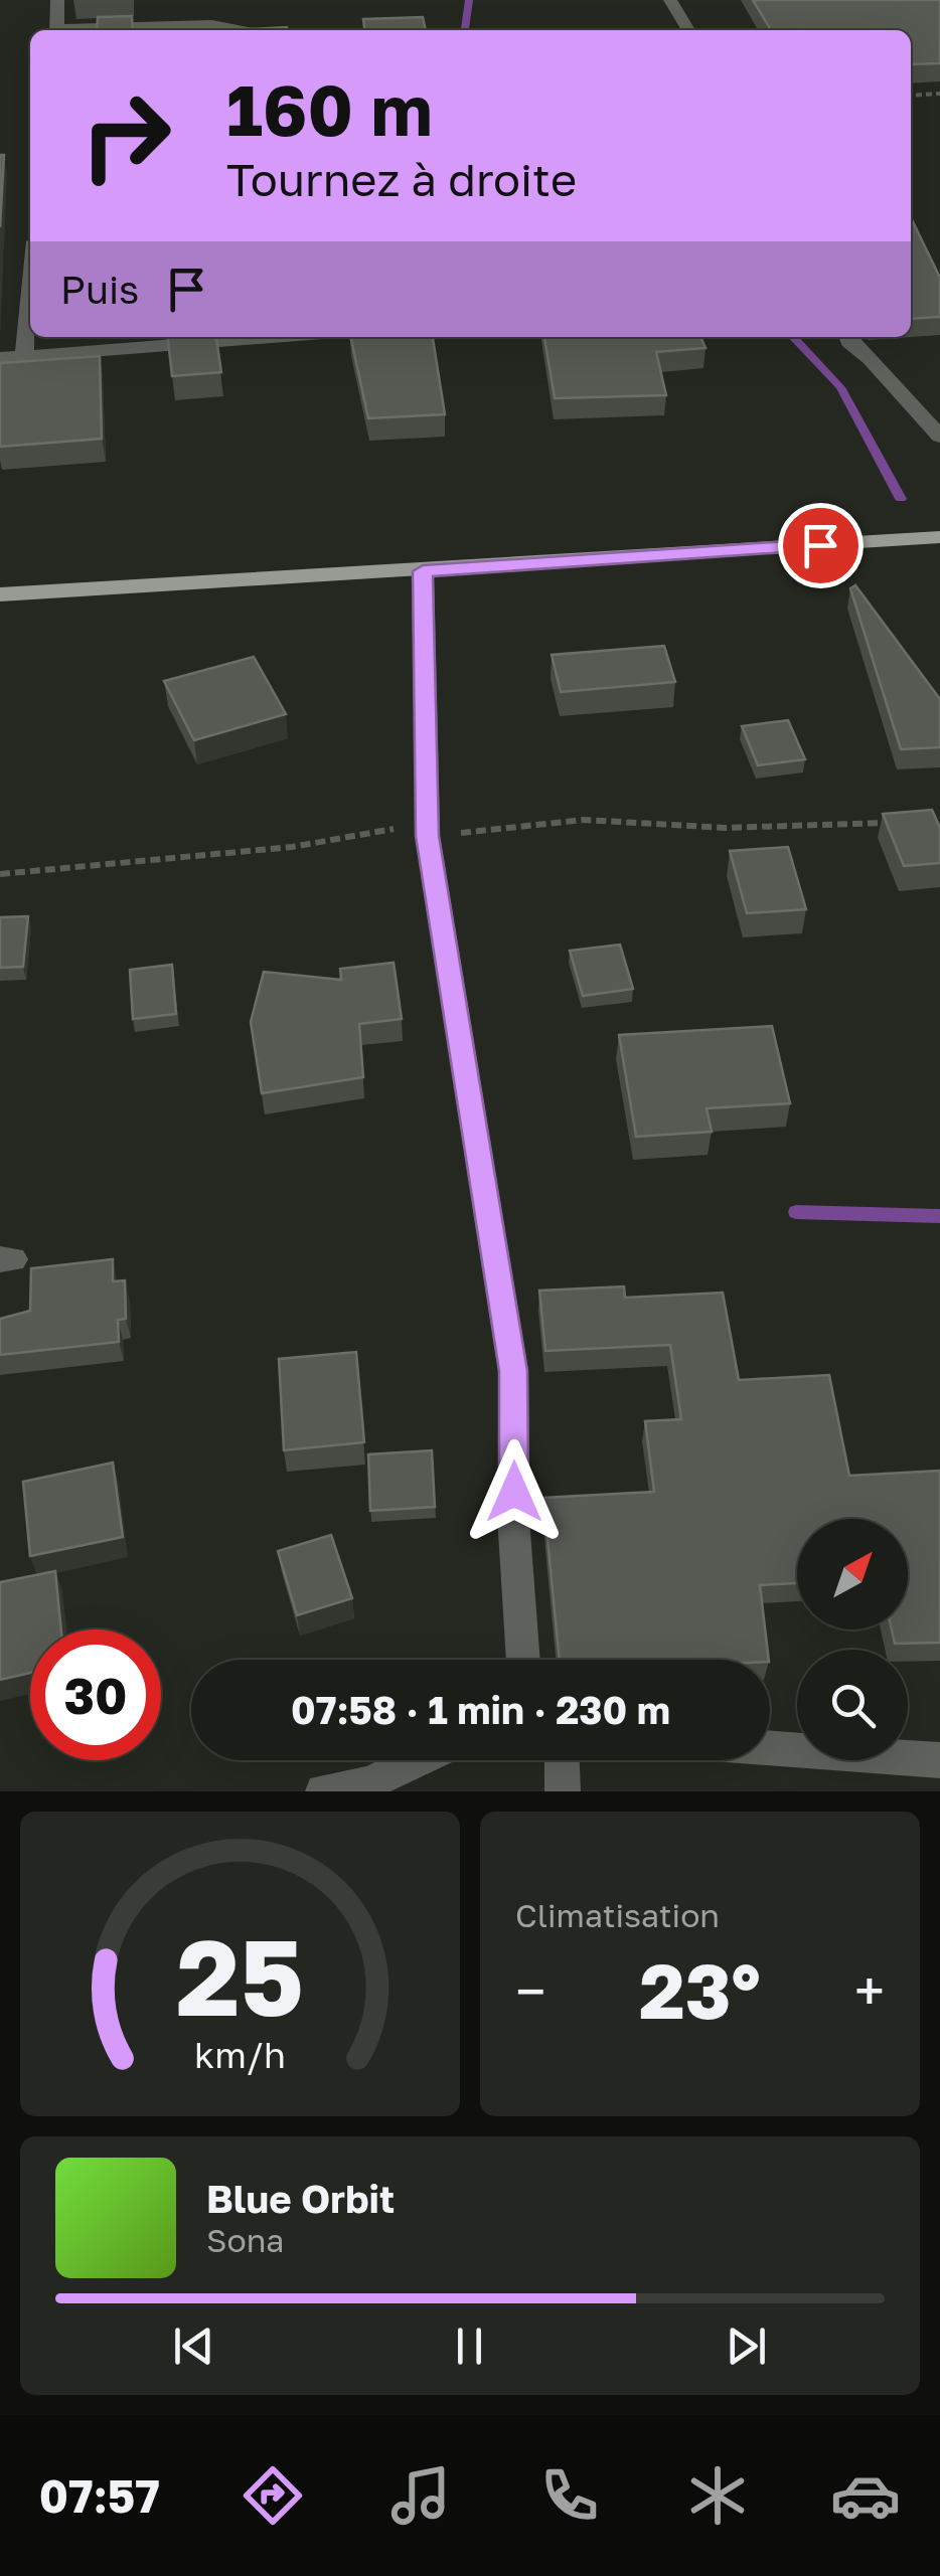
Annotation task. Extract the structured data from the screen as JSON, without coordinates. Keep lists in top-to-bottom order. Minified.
{"north":"top right","page":{"turn":["160 m","Tournez à droite"],"then":"Puis","limit":"30","trip":"07:58 · 1 min · 230 m","tile":"Climatisation","heat":["−","23°","+"],"song":["Blue Orbit","Sona"],"tabs":"07:57","gauge":["25","km/h"]}}
